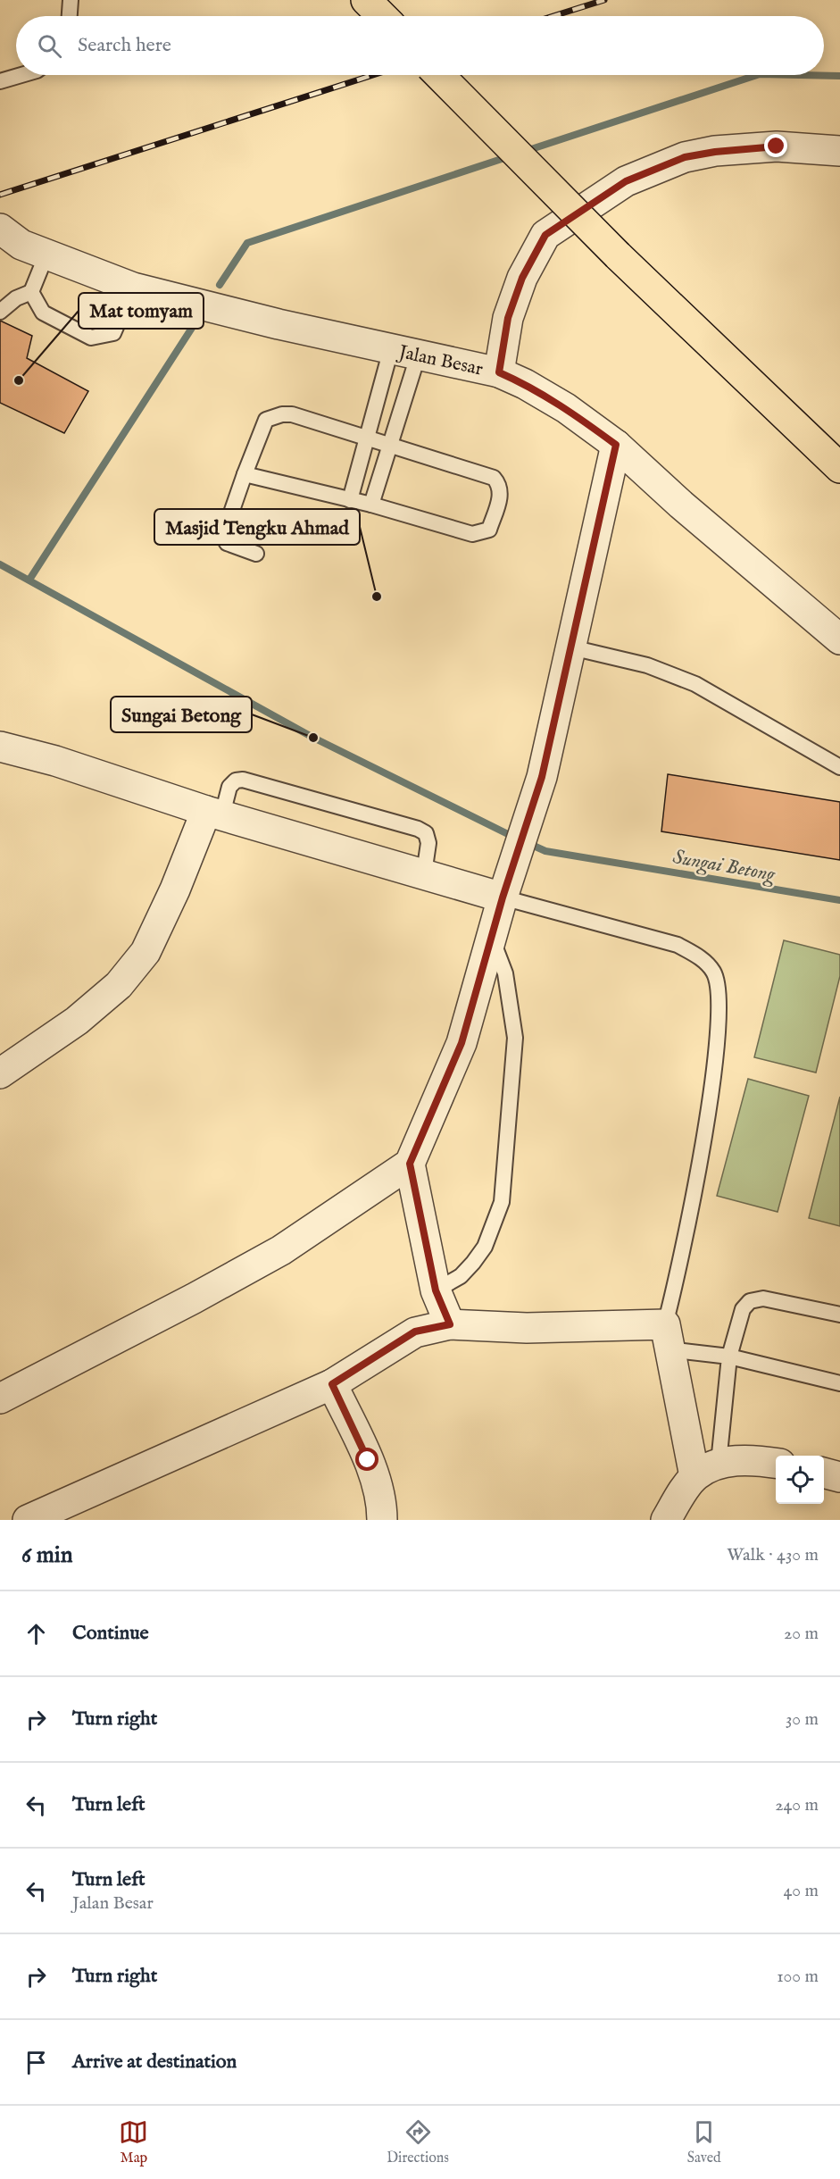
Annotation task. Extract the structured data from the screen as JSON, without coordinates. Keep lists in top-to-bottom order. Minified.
{"streets":{"street":["Jalan Besar"]},"water":["Sungai Betong"],"places":["Mat tomyam","Masjid Tengku Ahmad","Sungai Betong"],"page":{"search":"Search here","heading":["6 min","Walk · 430 m"],"list":[["Continue","20 m"],["Turn right","30 m"],["Turn left","240 m"],["Turn left","Jalan Besar","40 m"],["Turn right","100 m"],"Arrive at destination"],"nav":["Map","Directions","Saved"]}}
